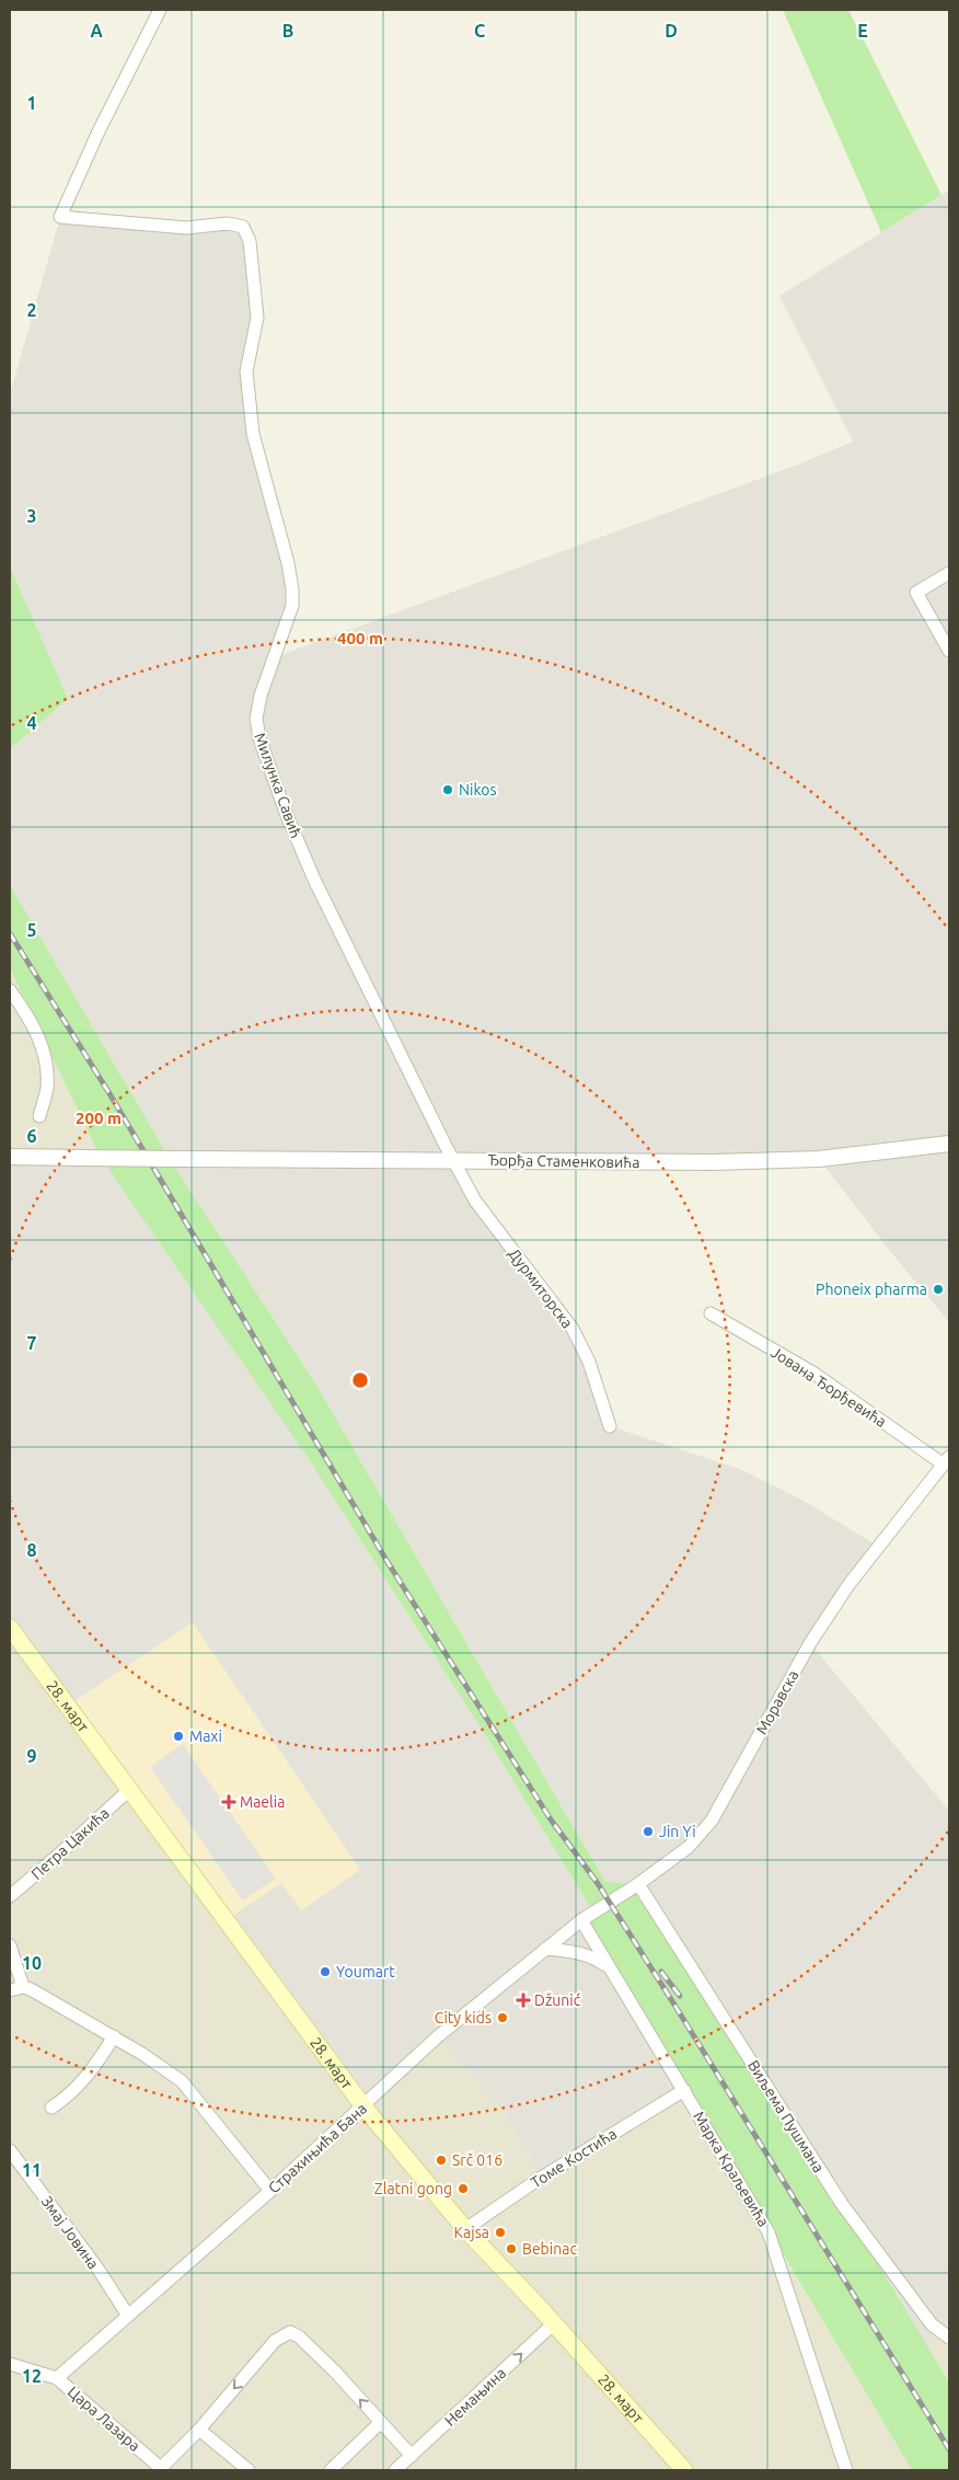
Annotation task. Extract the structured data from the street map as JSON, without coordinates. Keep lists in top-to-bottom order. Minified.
{"streets":{"main road":["28. март"],"street":["Милунка Савић","Ђорђа Стаменковића","Дурмиторска","Јована Ђорђевића","Моравска","Петра Цакића","Виљема Пушмана","Страхињића Бана","Томе Костића","Марка Краљевића","Змај Јовина","Немањина","Цара Лазара"]},"crossings":[["Милунка Савић","Ђорђа Стаменковића"],["Милунка Савић","Дурмиторска"],["Ђорђа Стаменковића","Дурмиторска"],["Јована Ђорђевића","Моравска"],["Моравска","Виљема Пушмана"],["Моравска","Страхињића Бана"],["Моравска","Марка Краљевића"],["28. март","Петра Цакића"],["28. март","Страхињића Бана"],["28. март","Томе Костића"],["28. март","Немањина"],["Страхињића Бана","Марка Краљевића"],["Страхињића Бана","Змај Јовина"],["Страхињића Бана","Цара Лазара"],["Томе Костића","Марка Краљевића"]],"one_way":["Немањина"],"places":{"other":["Nikos","Phoneix pharma","Maxi","Jin Yi","Youmart","City kids","Srč 016","Zlatni gong","Kajsa","Bebinac"],"health":["Maelia","Džunić"]},"grid":{"columns":["A","B","C","D","E"],"rows":["1","2","3","4","5","6","7","8","9","10","11","12"]},"rings":["400 m","200 m"]}
